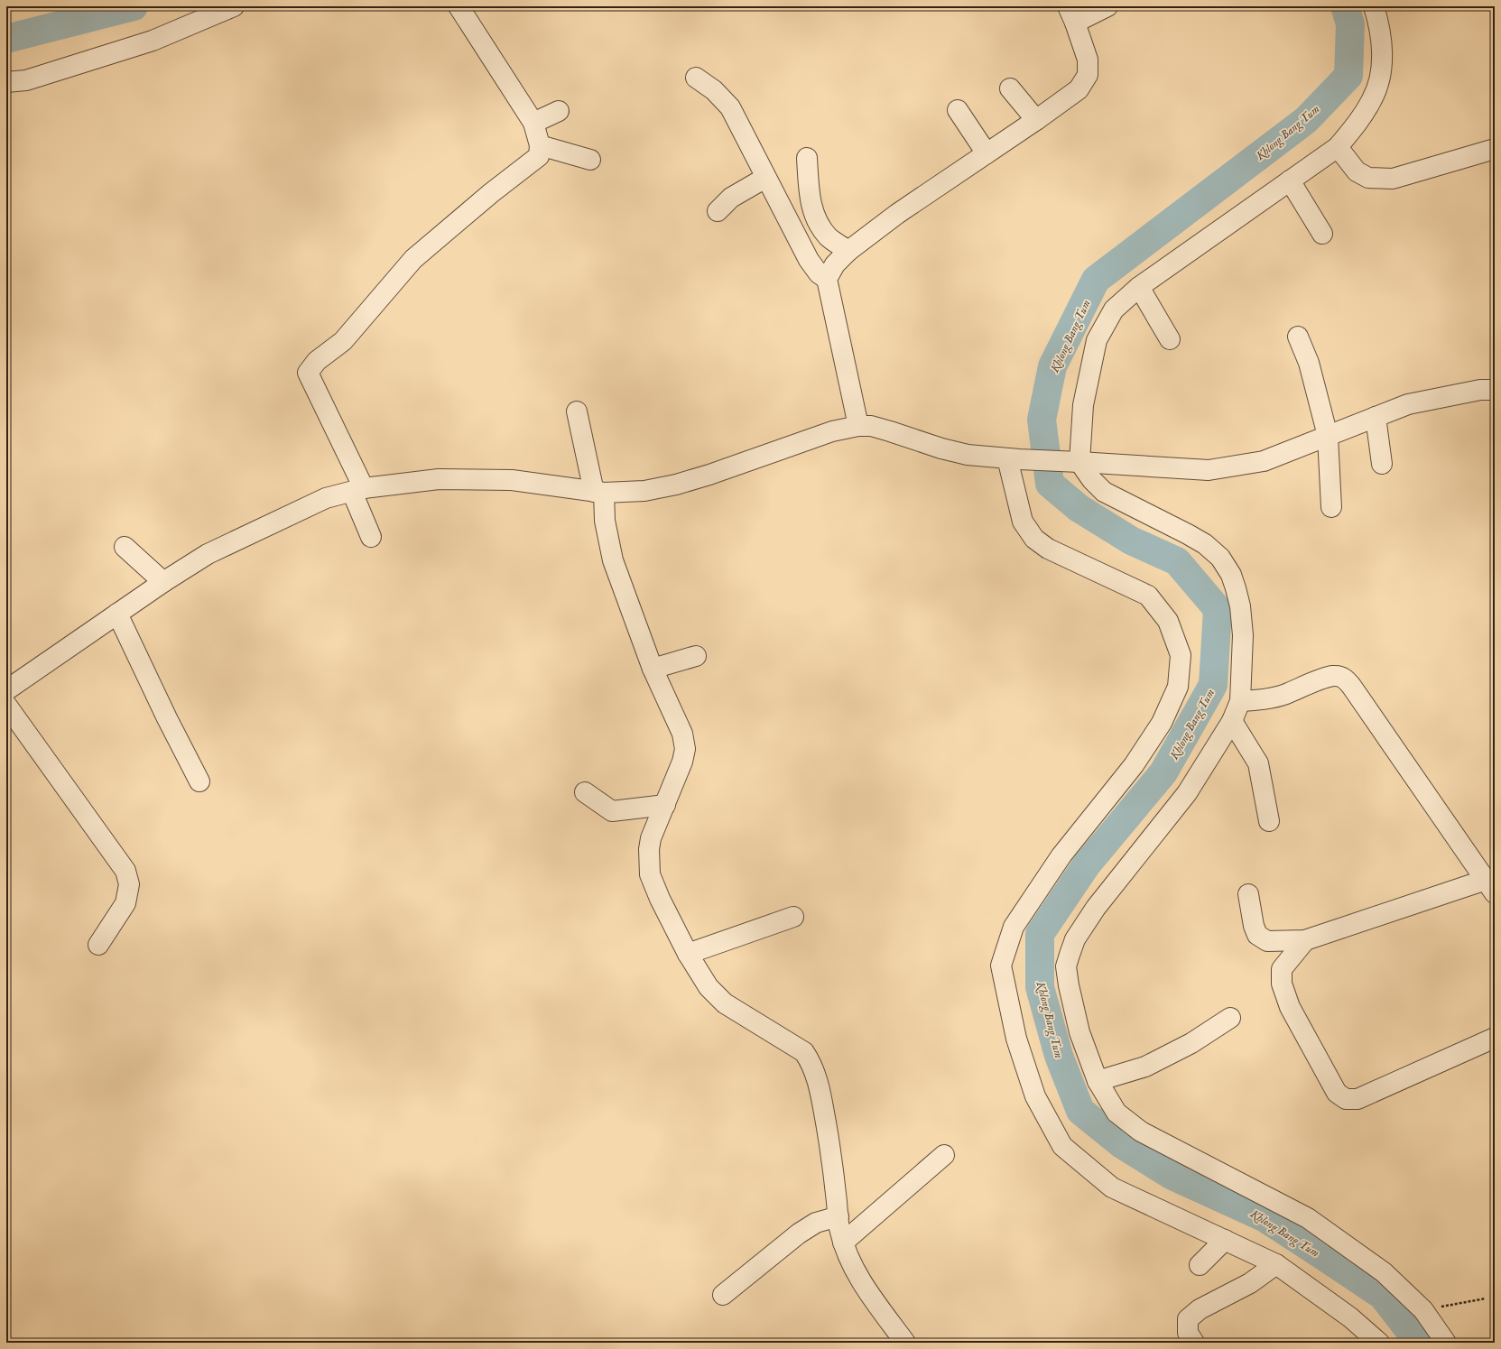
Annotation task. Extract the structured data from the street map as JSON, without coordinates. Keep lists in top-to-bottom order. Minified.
{"water":["Khlong Bang Tum"]}
